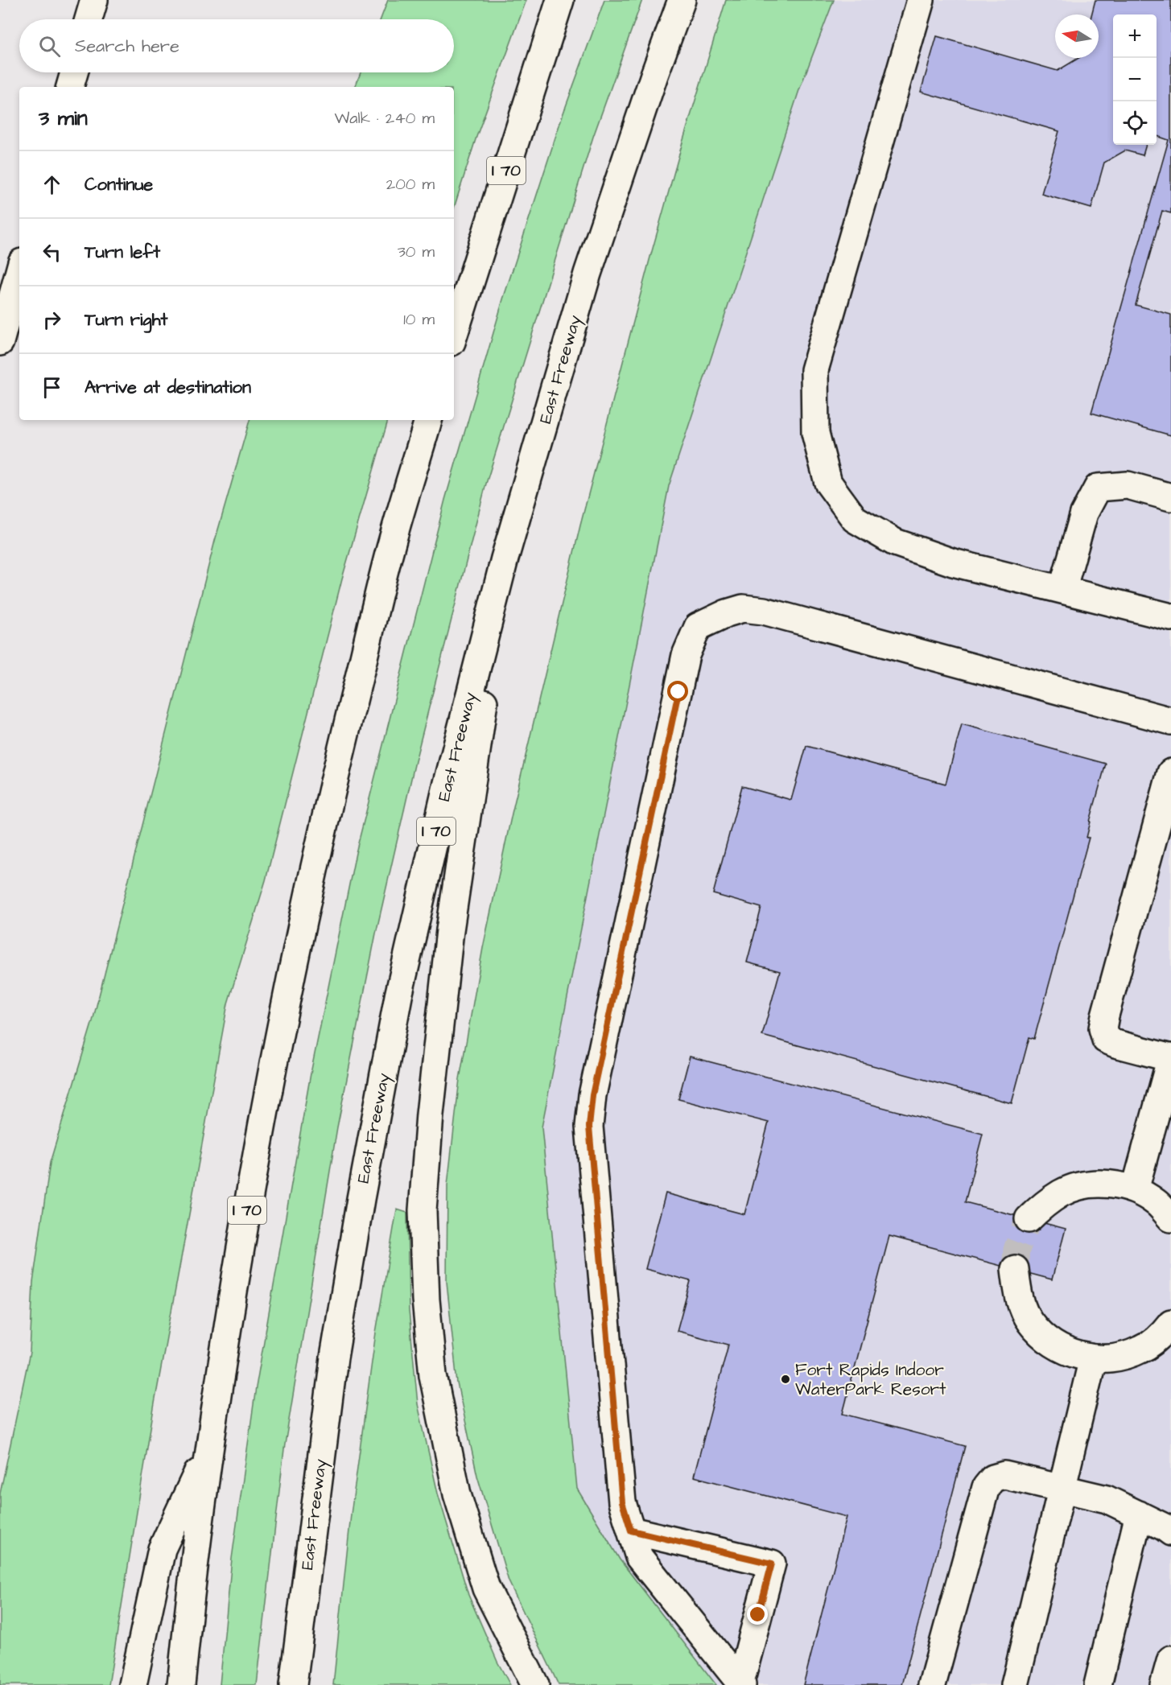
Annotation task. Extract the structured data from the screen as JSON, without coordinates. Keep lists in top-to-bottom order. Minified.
{"streets":{"main road":["I 70","East Freeway"]},"places":["Fort Rapids Indoor WaterPark Resort"],"north":"left","page":{"map_buttons":["+","−"],"search":"Search here","heading":["3 min","Walk · 240 m"],"list":[["Continue","200 m"],["Turn left","30 m"],["Turn right","10 m"],"Arrive at destination"]}}
